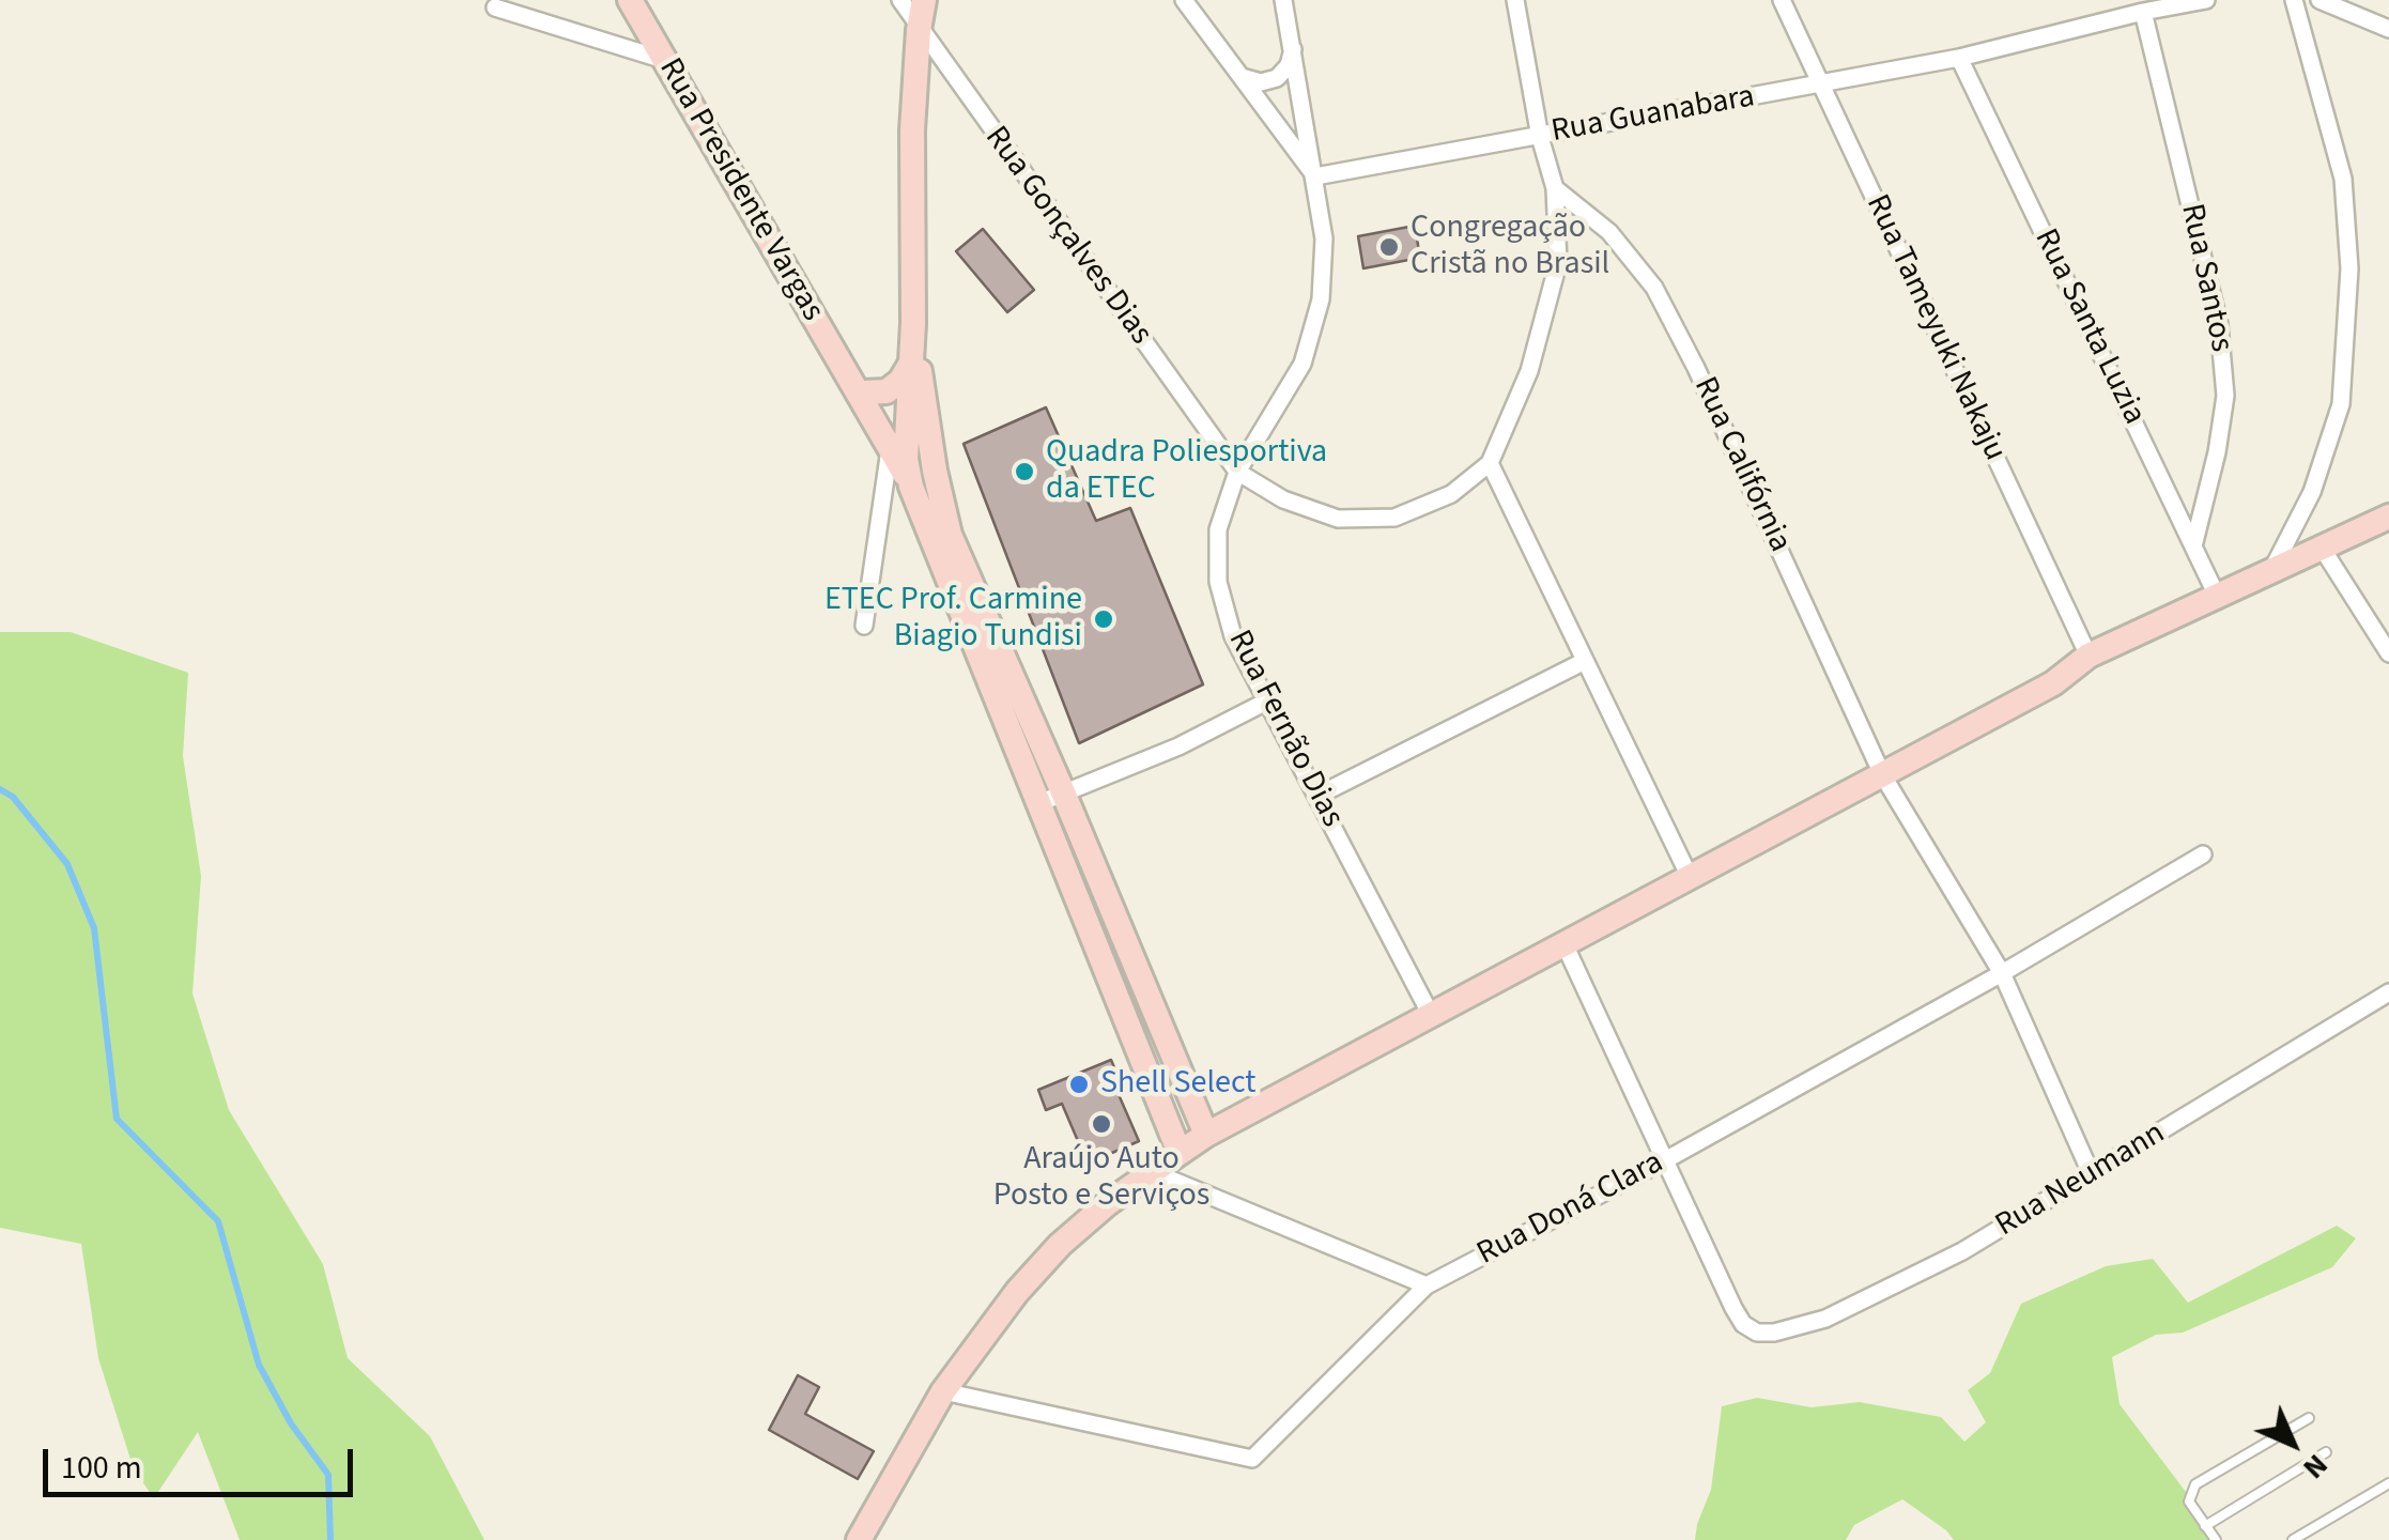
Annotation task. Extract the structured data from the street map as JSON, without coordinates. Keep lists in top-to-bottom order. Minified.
{"streets":{"main road":["Rua Presidente Vargas"],"street":["Rua Guanabara","Rua Gonçalves Dias","Rua Santos","Rua Santa Luzia","Rua Tameyuki Nakaju","Rua Califórnia","Rua Fernão Dias","Rua Neumann","Rua Doná Clara"]},"crossings":[["Rua Guanabara","Rua Santos"],["Rua Guanabara","Rua Santa Luzia"],["Rua Guanabara","Rua Tameyuki Nakaju"],["Rua Guanabara","Rua Fernão Dias"],["Rua Gonçalves Dias","Rua Fernão Dias"],["Rua Santos","Rua Santa Luzia"],["Rua Califórnia","Rua Neumann"],["Rua Califórnia","Rua Doná Clara"],["Rua Neumann","Rua Doná Clara"]],"places":["Congregação Cristã no Brasil","Quadra Poliesportiva da ETEC","ETEC Prof. Carmine Biagio Tundisi","Shell Select","Araújo Auto Posto e Serviços"],"scale_bar":"100 m","north":"bottom right"}
